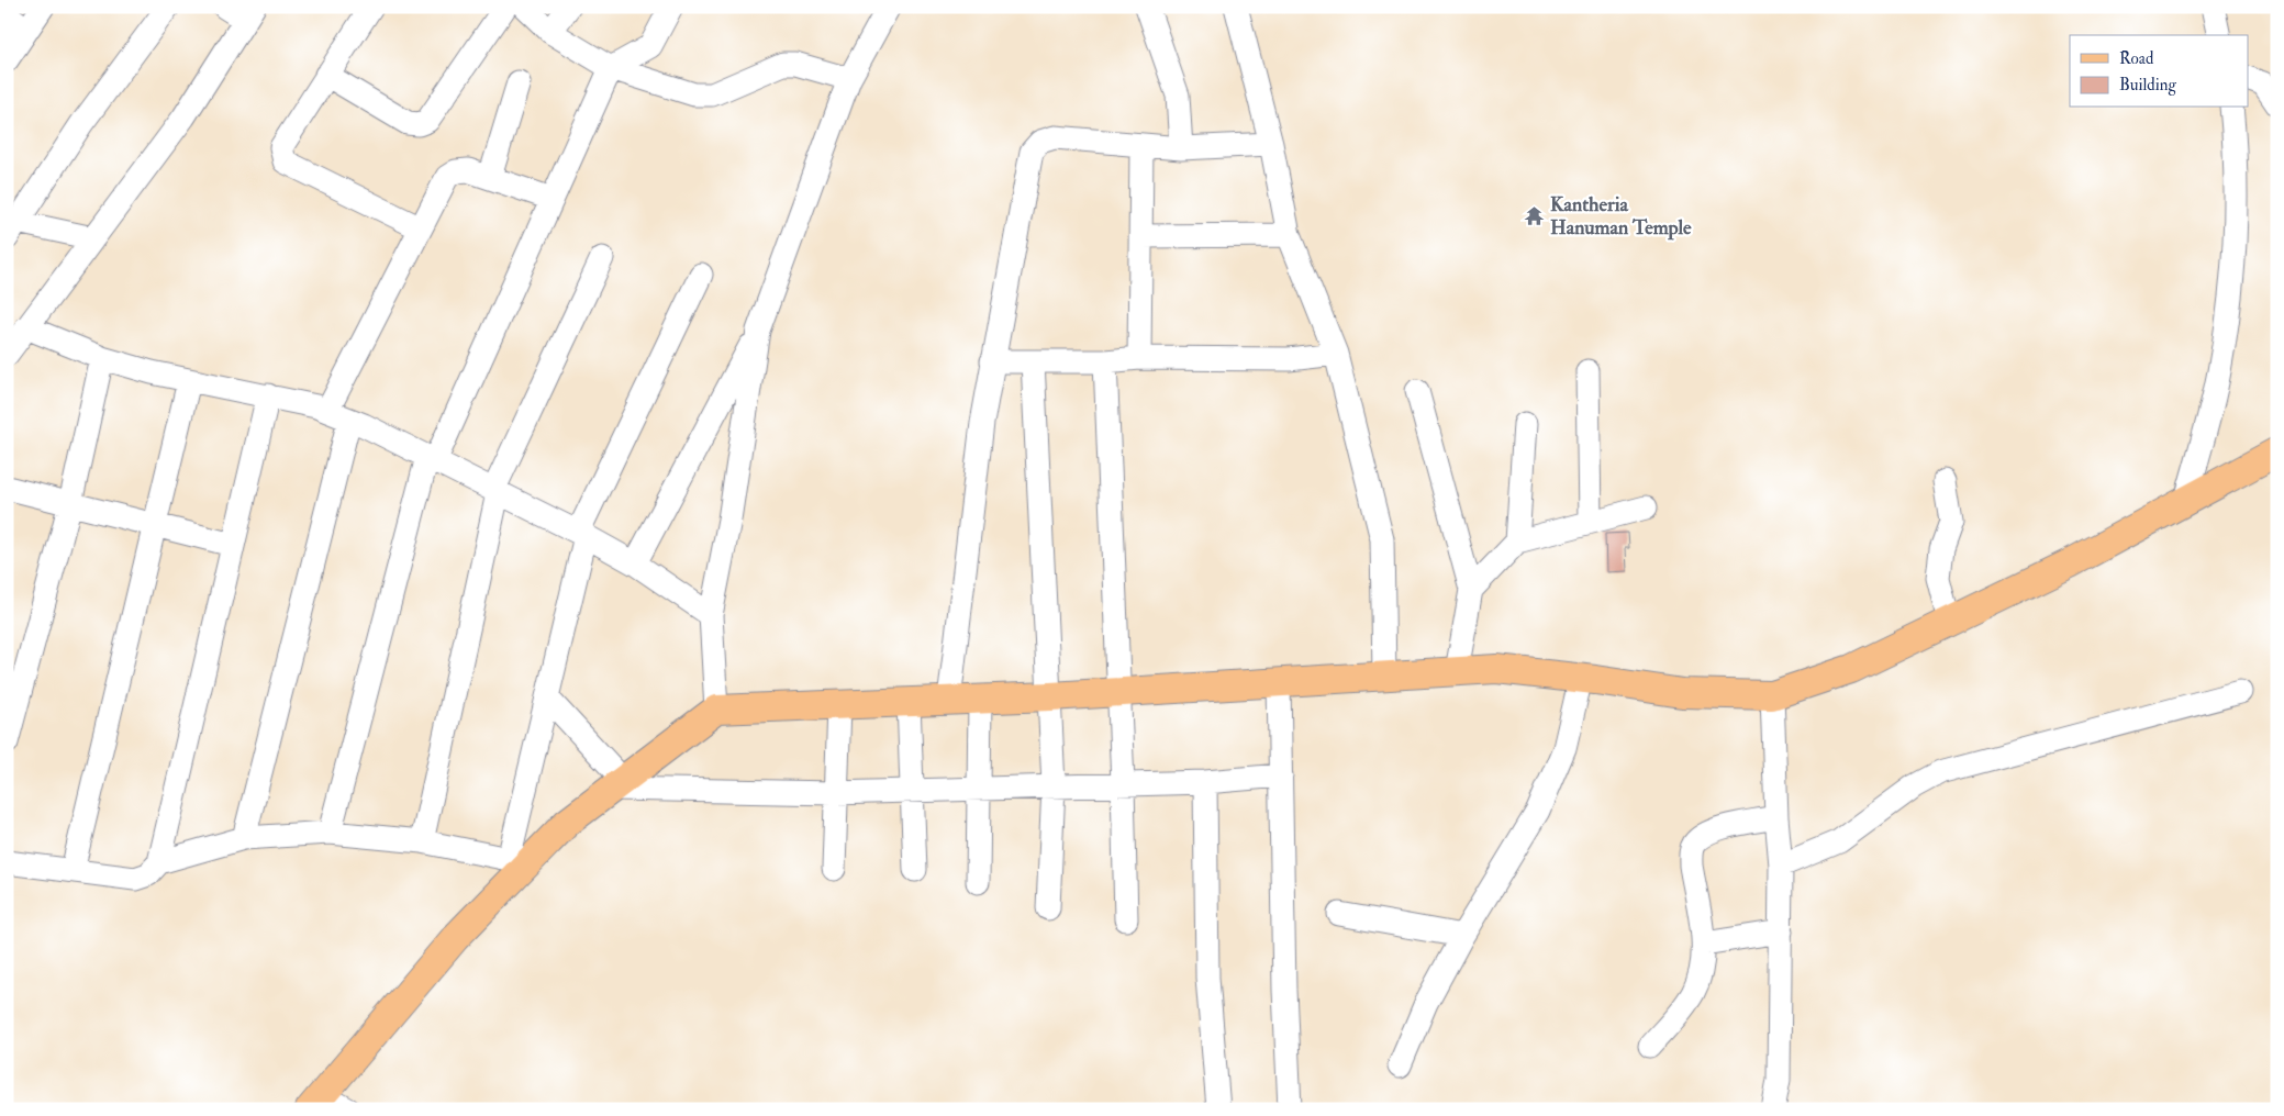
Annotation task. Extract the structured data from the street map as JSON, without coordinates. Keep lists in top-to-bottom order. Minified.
{"places":{"temple":["Kantheria Hanuman Temple"]},"legend":["Road","Building"]}
